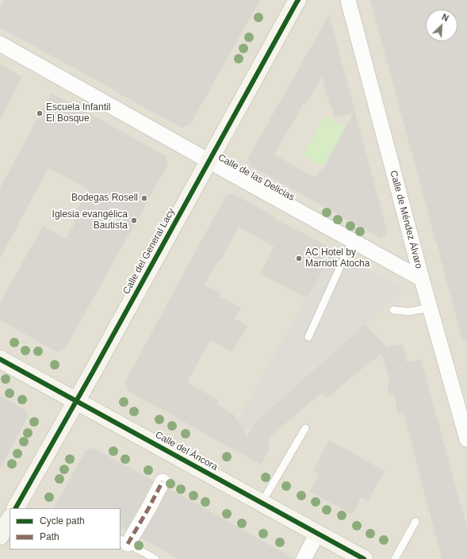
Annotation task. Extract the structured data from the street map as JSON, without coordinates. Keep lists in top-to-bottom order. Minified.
{"streets":{"street":["Calle de las Delicias","Calle de Méndez Álvaro","Calle del General Lacy","Calle del Áncora"]},"crossings":[["Calle de las Delicias","Calle de Méndez Álvaro"],["Calle de las Delicias","Calle del General Lacy"],["Calle del General Lacy","Calle del Áncora"]],"places":["Escuela Infantil El Bosque","Bodegas Rosell","Iglesia evangélica Bautista","AC Hotel by Marriott Atocha"],"legend":["Cycle path","Path"],"north":"top right"}
